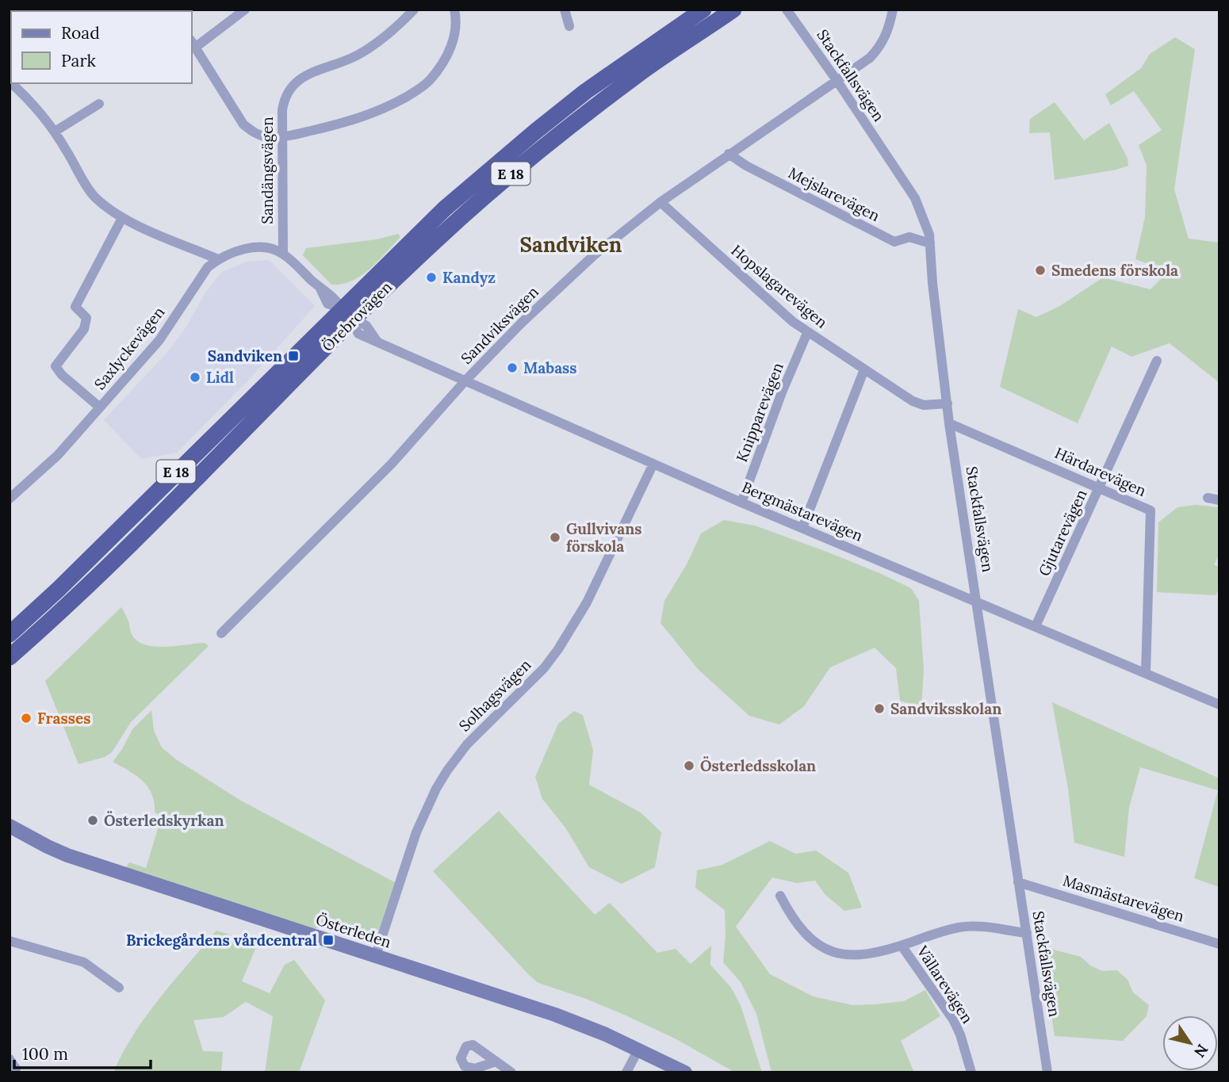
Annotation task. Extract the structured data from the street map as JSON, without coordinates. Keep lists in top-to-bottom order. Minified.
{"streets":{"highway":["E 18","Örebrovägen"],"main road":["Österleden"],"street":["Stackfallsvägen","Sandängsvägen","Mejslarevägen","Hopslagarevägen","Sandviksvägen","Saxlyckevägen","Knipparevägen","Härdarevägen","Bergmästarevägen","Gjutarevägen","Solhagsvägen","Masmästarevägen","Vällarevägen"]},"crossings":[["Stackfallsvägen","Mejslarevägen"],["Stackfallsvägen","Hopslagarevägen"],["Stackfallsvägen","Sandviksvägen"],["Stackfallsvägen","Härdarevägen"],["Stackfallsvägen","Bergmästarevägen"],["Stackfallsvägen","Masmästarevägen"],["Sandängsvägen","Saxlyckevägen"],["Mejslarevägen","Sandviksvägen"],["Hopslagarevägen","Sandviksvägen"],["Hopslagarevägen","Knipparevägen"],["Örebrovägen","Bergmästarevägen"],["Sandviksvägen","Bergmästarevägen"],["Knipparevägen","Bergmästarevägen"],["Härdarevägen","Bergmästarevägen"],["Härdarevägen","Gjutarevägen"],["Bergmästarevägen","Gjutarevägen"],["Bergmästarevägen","Solhagsvägen"],["Solhagsvägen","Österleden"]],"districts":["Sandviken"],"places":{"other":["Smedens förskola","Kandyz","Mabass","Lidl","Gullvivans förskola","Sandviksskolan","Frasses","Österledsskolan","Österledskyrkan"],"transit":["Sandviken","Brickegårdens vårdcentral"]},"legend":["Road","Park"],"scale_bar":"100 m","north":"bottom right"}
